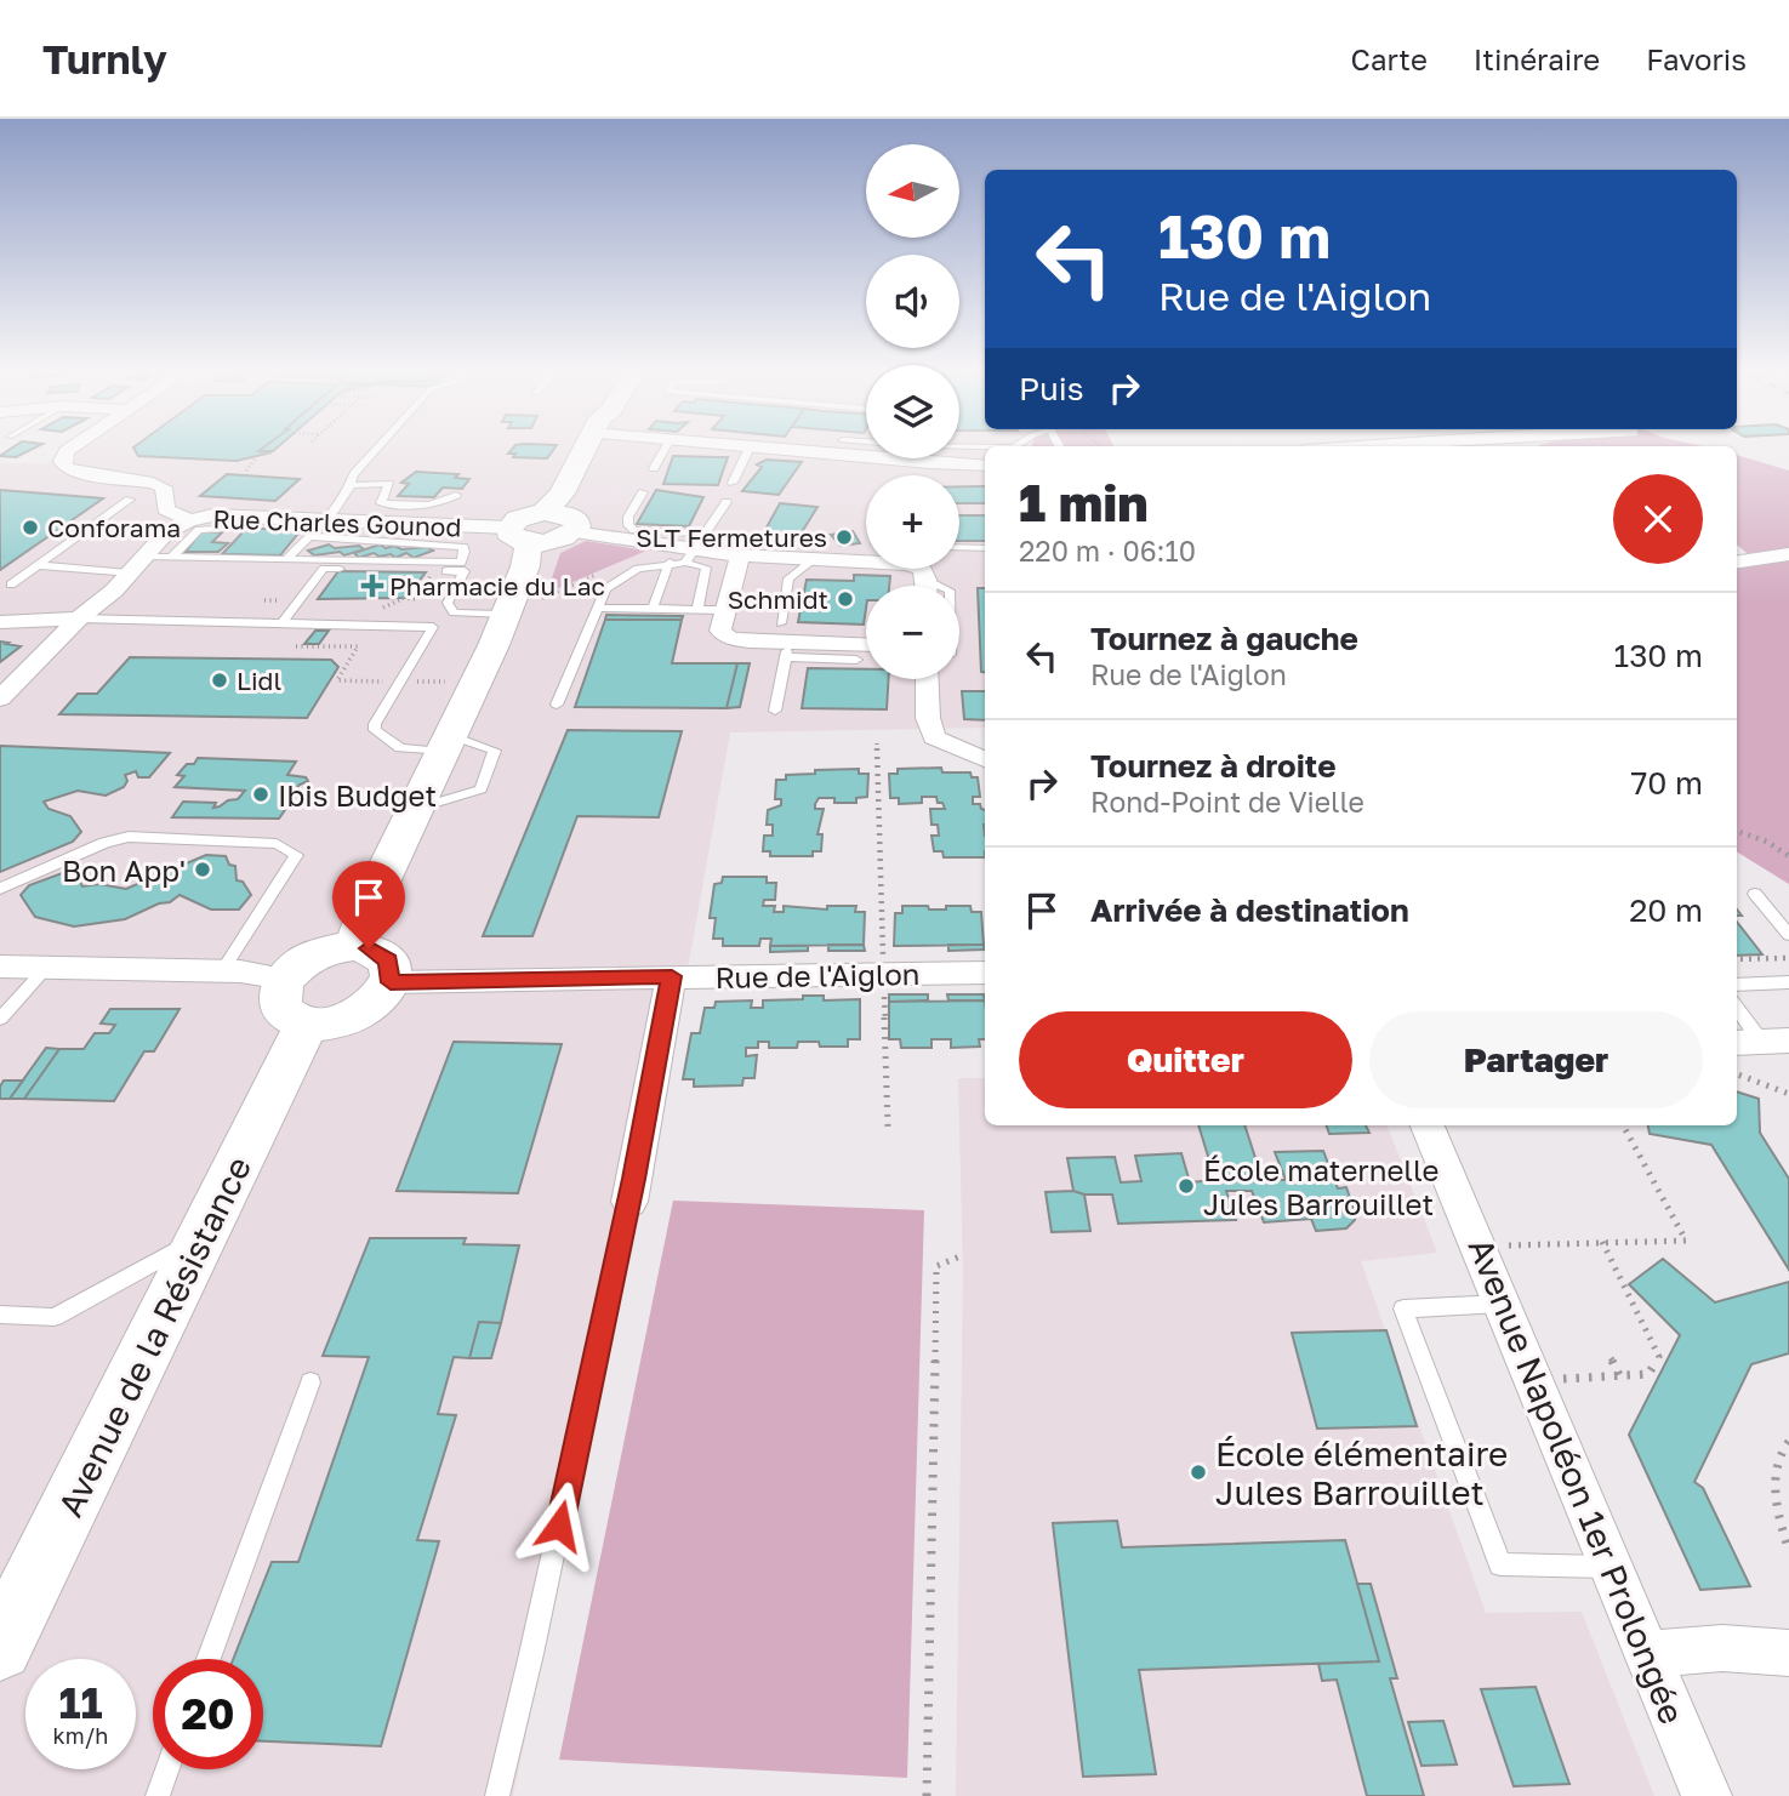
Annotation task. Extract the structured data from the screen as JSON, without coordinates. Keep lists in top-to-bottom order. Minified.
{"streets":{"main road":["Avenue de la Résistance"],"street":["Rue Charles Gounod","Rue de l'Aiglon","Avenue Napoléon 1er Prolongée"]},"crossings":[["Rue de l'Aiglon","Avenue de la Résistance"]],"places":{"other":["Conforama","SLT Fermetures","Schmidt","Lidl","Ibis Budget","Bon App'","École maternelle Jules Barrouillet","École élémentaire Jules Barrouillet"],"health":["Pharmacie du Lac"]},"north":"left","page":{"header":"Turnly","nav":["Carte","Itinéraire","Favoris"],"map_buttons":["+","−"],"turn":["130 m","Rue de l'Aiglon"],"then":"Puis","heading":["1 min","220 m · 06:10"],"list":[{"name":"Tournez à gauche","note":"Rue de l'Aiglon","value":"130 m"},{"name":"Tournez à droite","note":"Rond-Point de Vielle","value":"70 m"},{"name":"Arrivée à destination","value":"20 m"}],"buttons":["Quitter","Partager"],"speed":"11 km/h","limit":"20"}}
